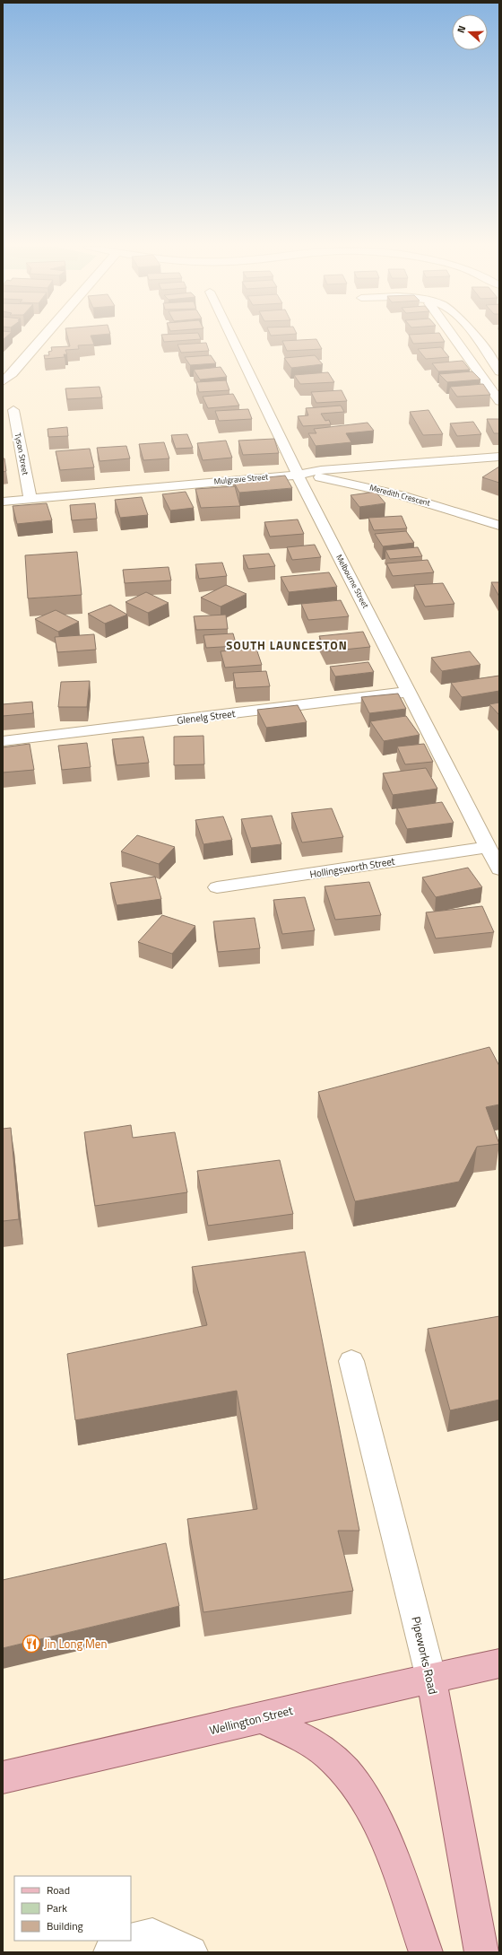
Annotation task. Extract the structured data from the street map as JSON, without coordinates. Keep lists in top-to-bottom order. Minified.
{"streets":{"main road":["Pipeworks Road","Wellington Street"],"street":["Tyson Street","Mulgrave Street","Meredith Crescent","Melbourne Street","Glenelg Street","Hollingsworth Street"]},"crossings":[["Tyson Street","Mulgrave Street"],["Mulgrave Street","Meredith Crescent"],["Mulgrave Street","Melbourne Street"],["Meredith Crescent","Melbourne Street"],["Melbourne Street","Glenelg Street"],["Melbourne Street","Hollingsworth Street"],["Pipeworks Road","Wellington Street"]],"districts":["SOUTH LAUNCESTON"],"places":{"restaurant":["Jin Long Men"]},"legend":["Road","Park","Building"],"north":"left"}
